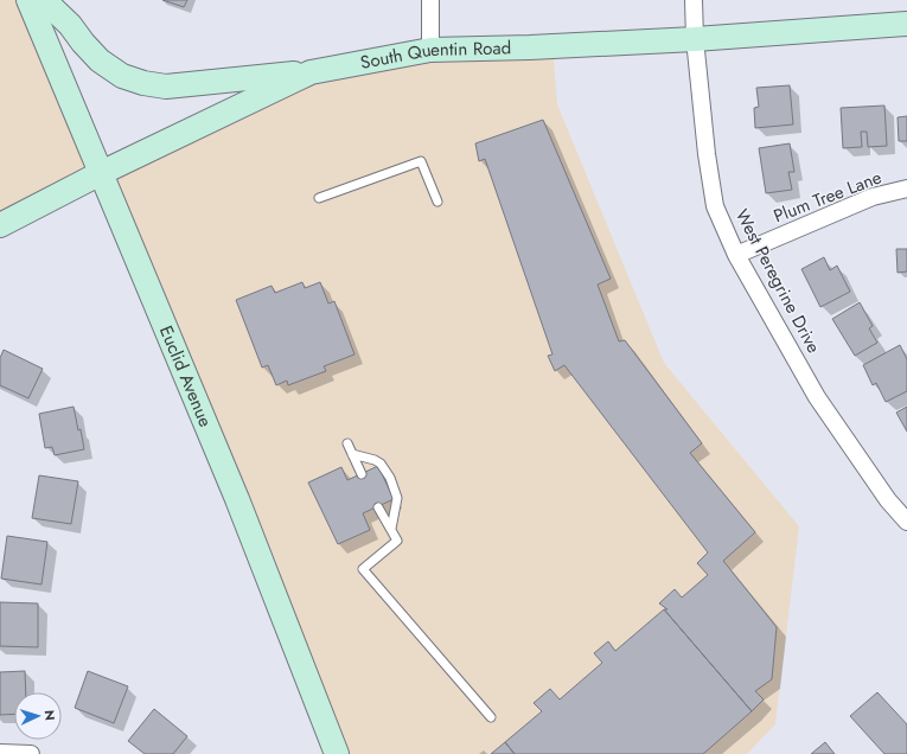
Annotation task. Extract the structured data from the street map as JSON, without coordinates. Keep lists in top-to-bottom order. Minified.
{"streets":{"main road":["South Quentin Road","Euclid Avenue"],"street":["Plum Tree Lane","West Peregrine Drive"]},"crossings":[["South Quentin Road","West Peregrine Drive"],["South Quentin Road","Euclid Avenue"],["Plum Tree Lane","West Peregrine Drive"]],"north":"right"}
